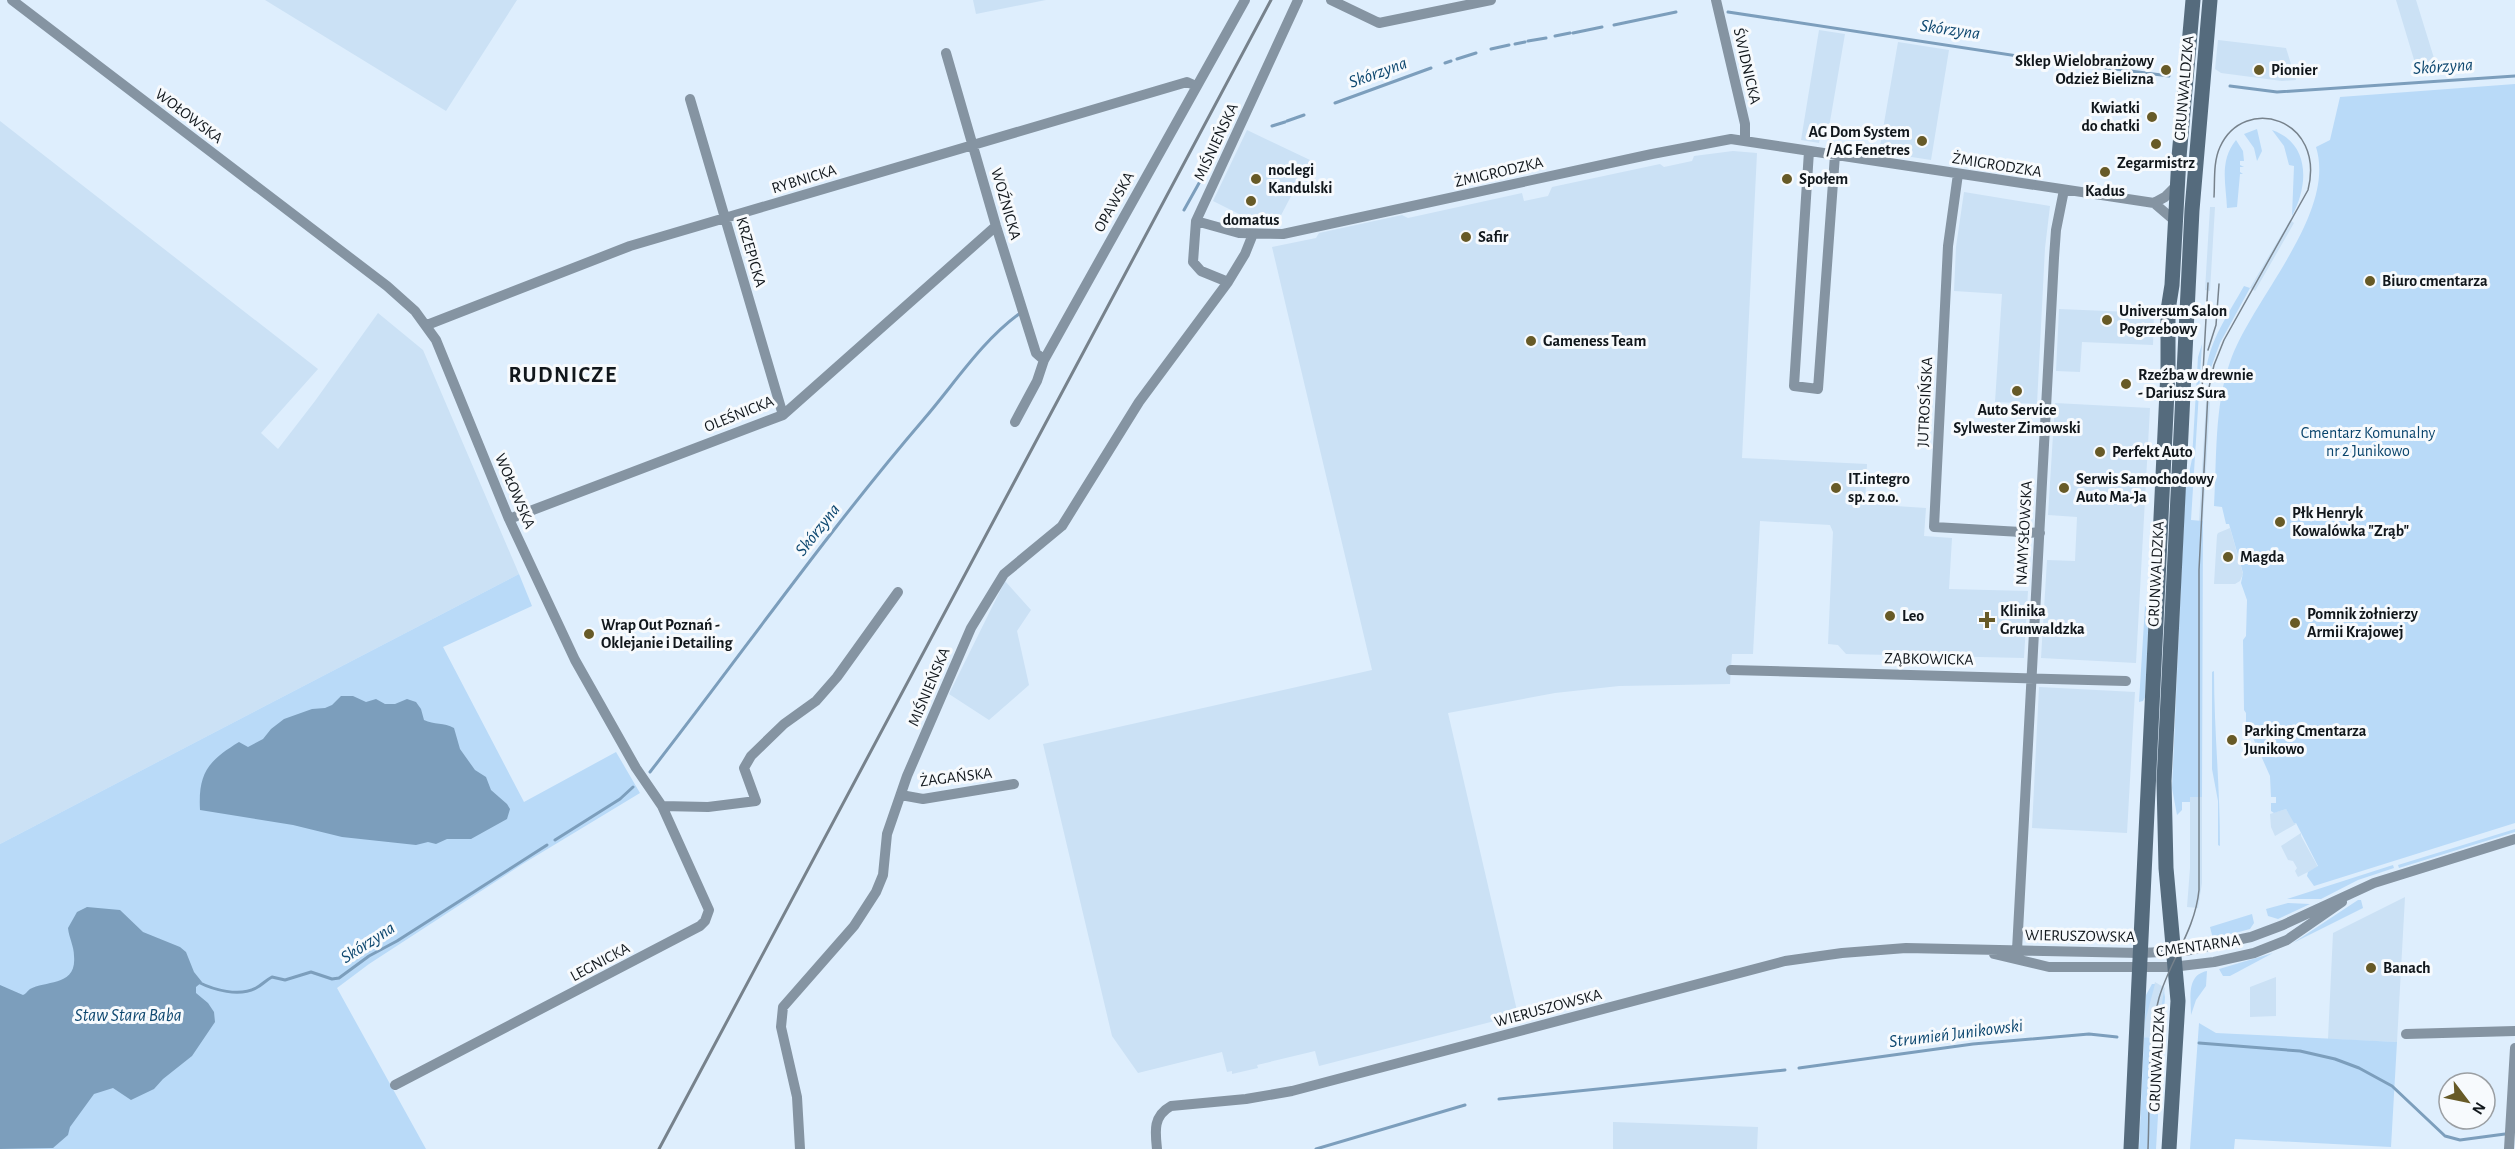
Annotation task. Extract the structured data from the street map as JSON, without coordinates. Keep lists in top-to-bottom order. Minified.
{"streets":{"street":["ŚWIDNICKA","GRUNWALDZKA","WOŁOWSKA","MIŚNIEŃSKA","ŻMIGRODZKA","RYBNICKA","OPAWSKA","WOŹNICKA","KRZEPICKA","JUTROSIŃSKA","OLEŚNICKA","NAMYSŁOWSKA","ZĄBKOWICKA","ŻAGAŃSKA","WIERUSZOWSKA","CMENTARNA","LEGNICKA"]},"crossings":[["ŚWIDNICKA","ŻMIGRODZKA"],["GRUNWALDZKA","WIERUSZOWSKA"],["GRUNWALDZKA","CMENTARNA"],["WOŁOWSKA","RYBNICKA"],["WOŁOWSKA","OLEŚNICKA"],["WOŁOWSKA","LEGNICKA"],["MIŚNIEŃSKA","ŻMIGRODZKA"],["MIŚNIEŃSKA","ŻAGAŃSKA"],["ŻMIGRODZKA","JUTROSIŃSKA"],["ŻMIGRODZKA","NAMYSŁOWSKA"],["RYBNICKA","OPAWSKA"],["RYBNICKA","WOŹNICKA"],["RYBNICKA","KRZEPICKA"],["OPAWSKA","WOŹNICKA"],["WOŹNICKA","OLEŚNICKA"],["KRZEPICKA","OLEŚNICKA"],["JUTROSIŃSKA","NAMYSŁOWSKA"],["NAMYSŁOWSKA","ZĄBKOWICKA"],["NAMYSŁOWSKA","WIERUSZOWSKA"],["WIERUSZOWSKA","CMENTARNA"]],"districts":["RUDNICZE"],"water":["Skórzyna","Staw Stara Baba","Strumień Junikowski"],"parks":["Cmentarz Komunalny nr 2 Junikowo"],"places":{"other":["Sklep Wielobranżowy Odzież Bielizna","Pionier","Kwiatki do chatki","AG Dom System / AG Fenetres","Zegarmistrz","Kadus","noclegi Kandulski","Społem","domatus","Safir","Biuro cmentarza","Universum Salon Pogrzebowy","Gameness Team","Rzeźba w drewnie - Dariusz Sura","Auto Service Sylwester Zimowski","Perfekt Auto","IT.integro sp. z o.o.","Serwis Samochodowy Auto Ma-Ja","Płk Henryk Kowalówka \"Zrąb\"","Magda","Leo","Pomnik żołnierzy Armii Krajowej","Wrap Out Poznań - Oklejanie i Detailing","Parking Cmentarza Junikowo","Banach"],"health":["Klinika Grunwaldzka"]},"north":"bottom right"}
